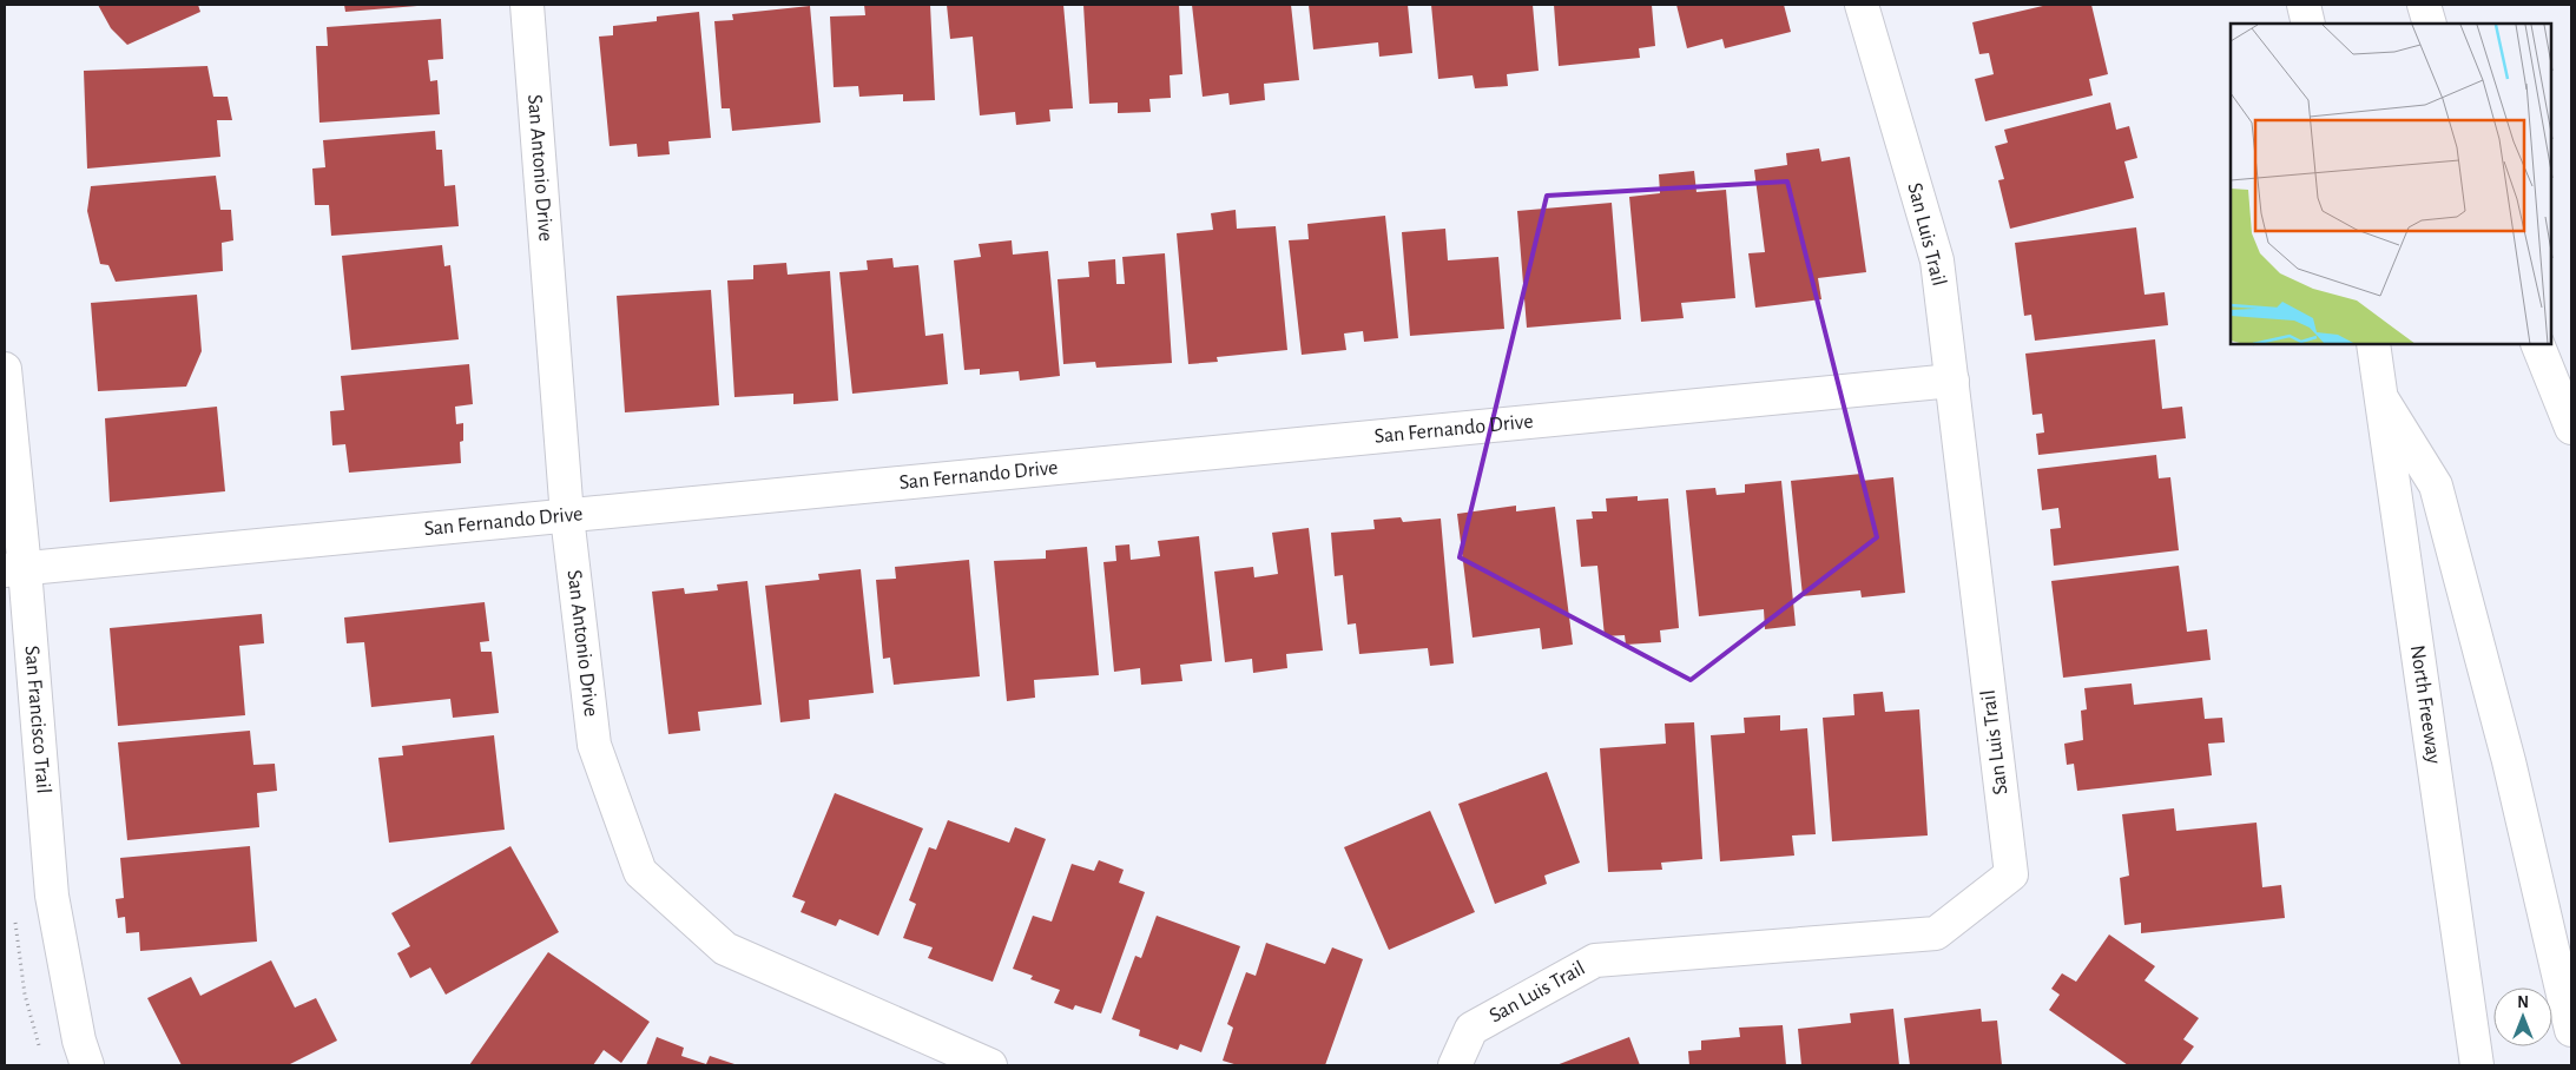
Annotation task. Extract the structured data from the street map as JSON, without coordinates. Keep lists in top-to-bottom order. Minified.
{"streets":{"main road":["San Antonio Drive","San Luis Trail","San Fernando Drive","North Freeway","San Francisco Trail"]},"crossings":[["San Antonio Drive","San Fernando Drive"],["San Luis Trail","San Fernando Drive"],["San Fernando Drive","San Francisco Trail"]],"north":"top"}
